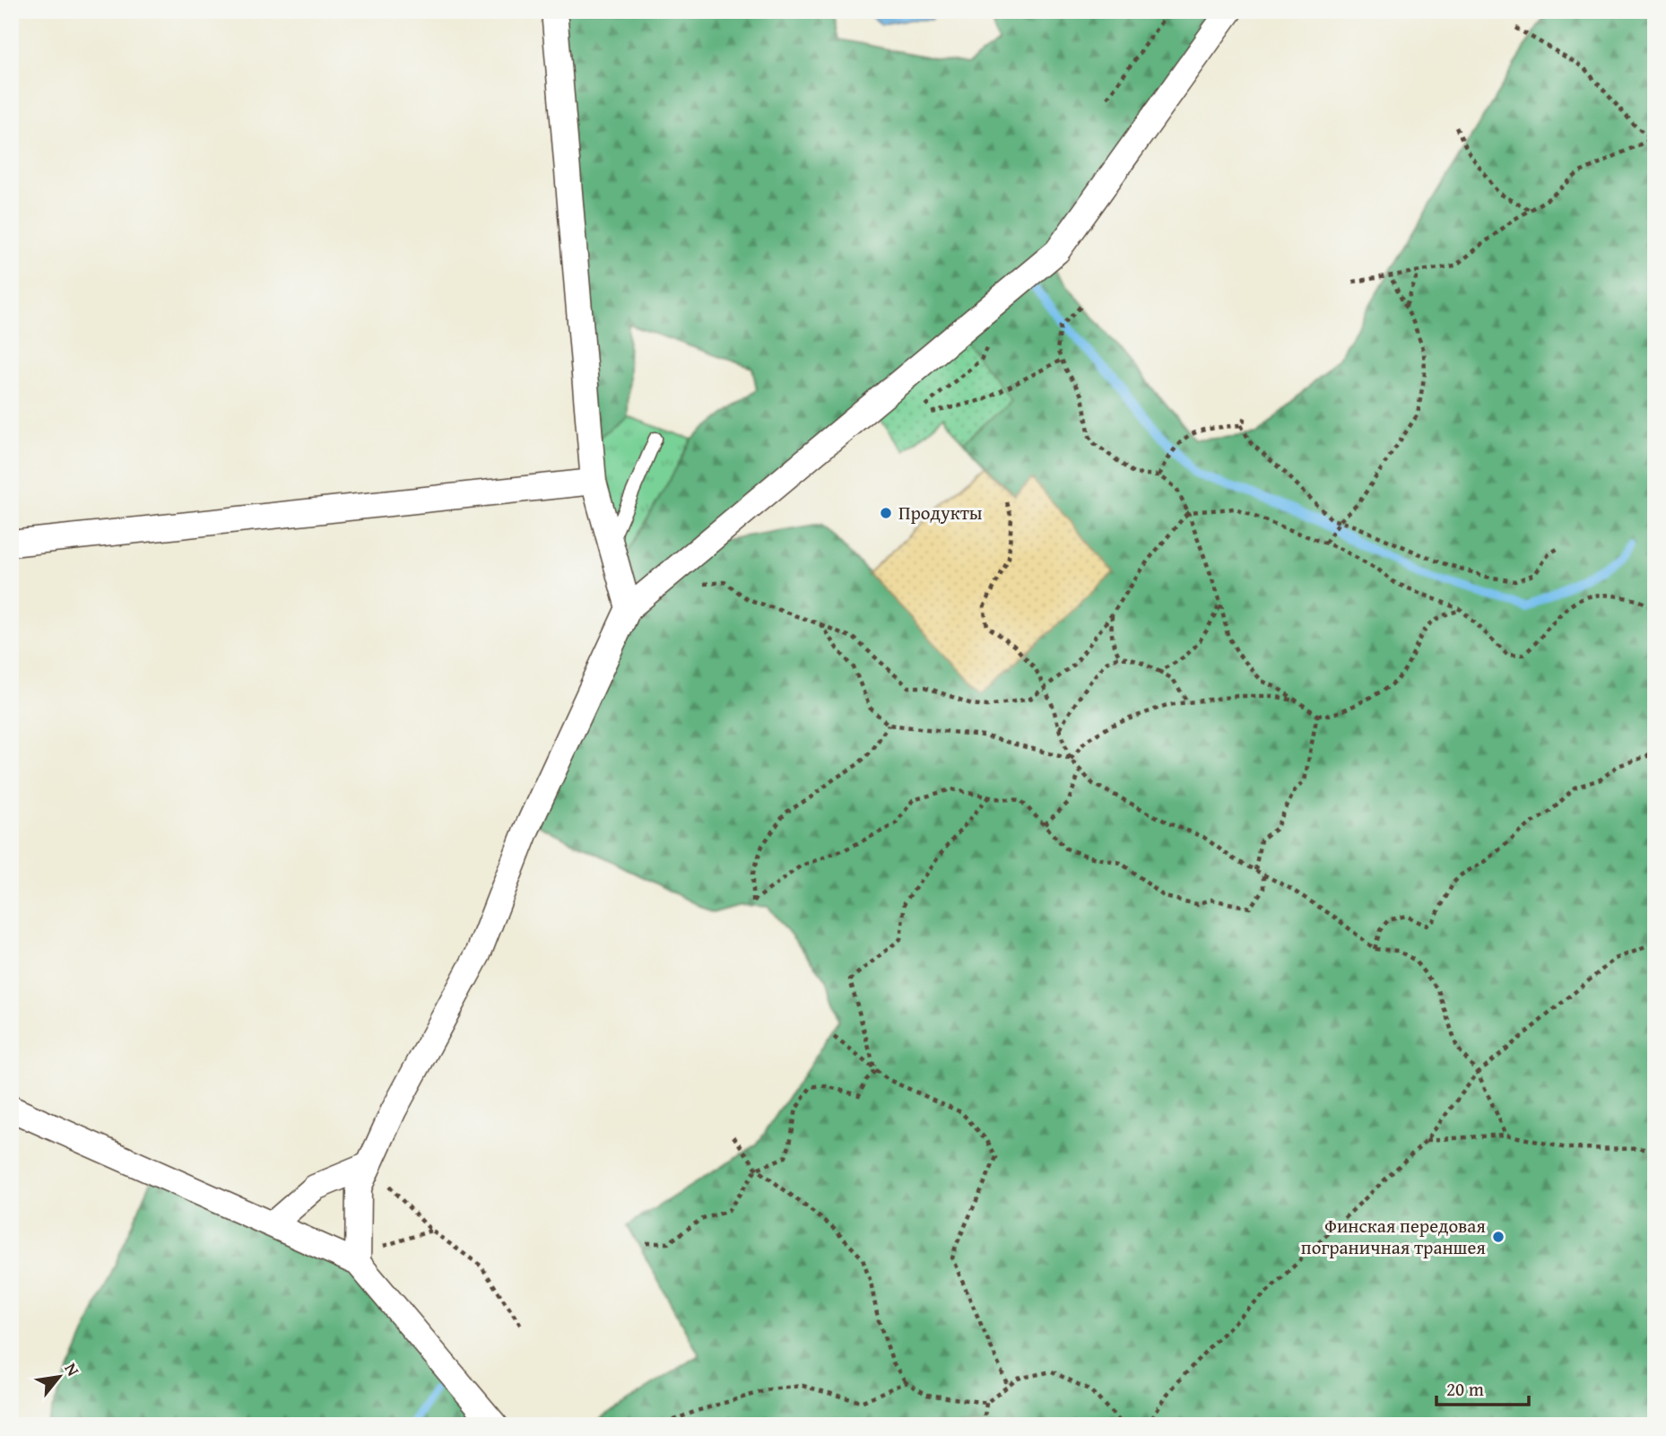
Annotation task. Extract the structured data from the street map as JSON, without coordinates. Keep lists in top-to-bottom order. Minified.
{"places":["Продукты","Финская передовая пограничная траншея"],"scale_bar":"20 m","north":"top right"}
